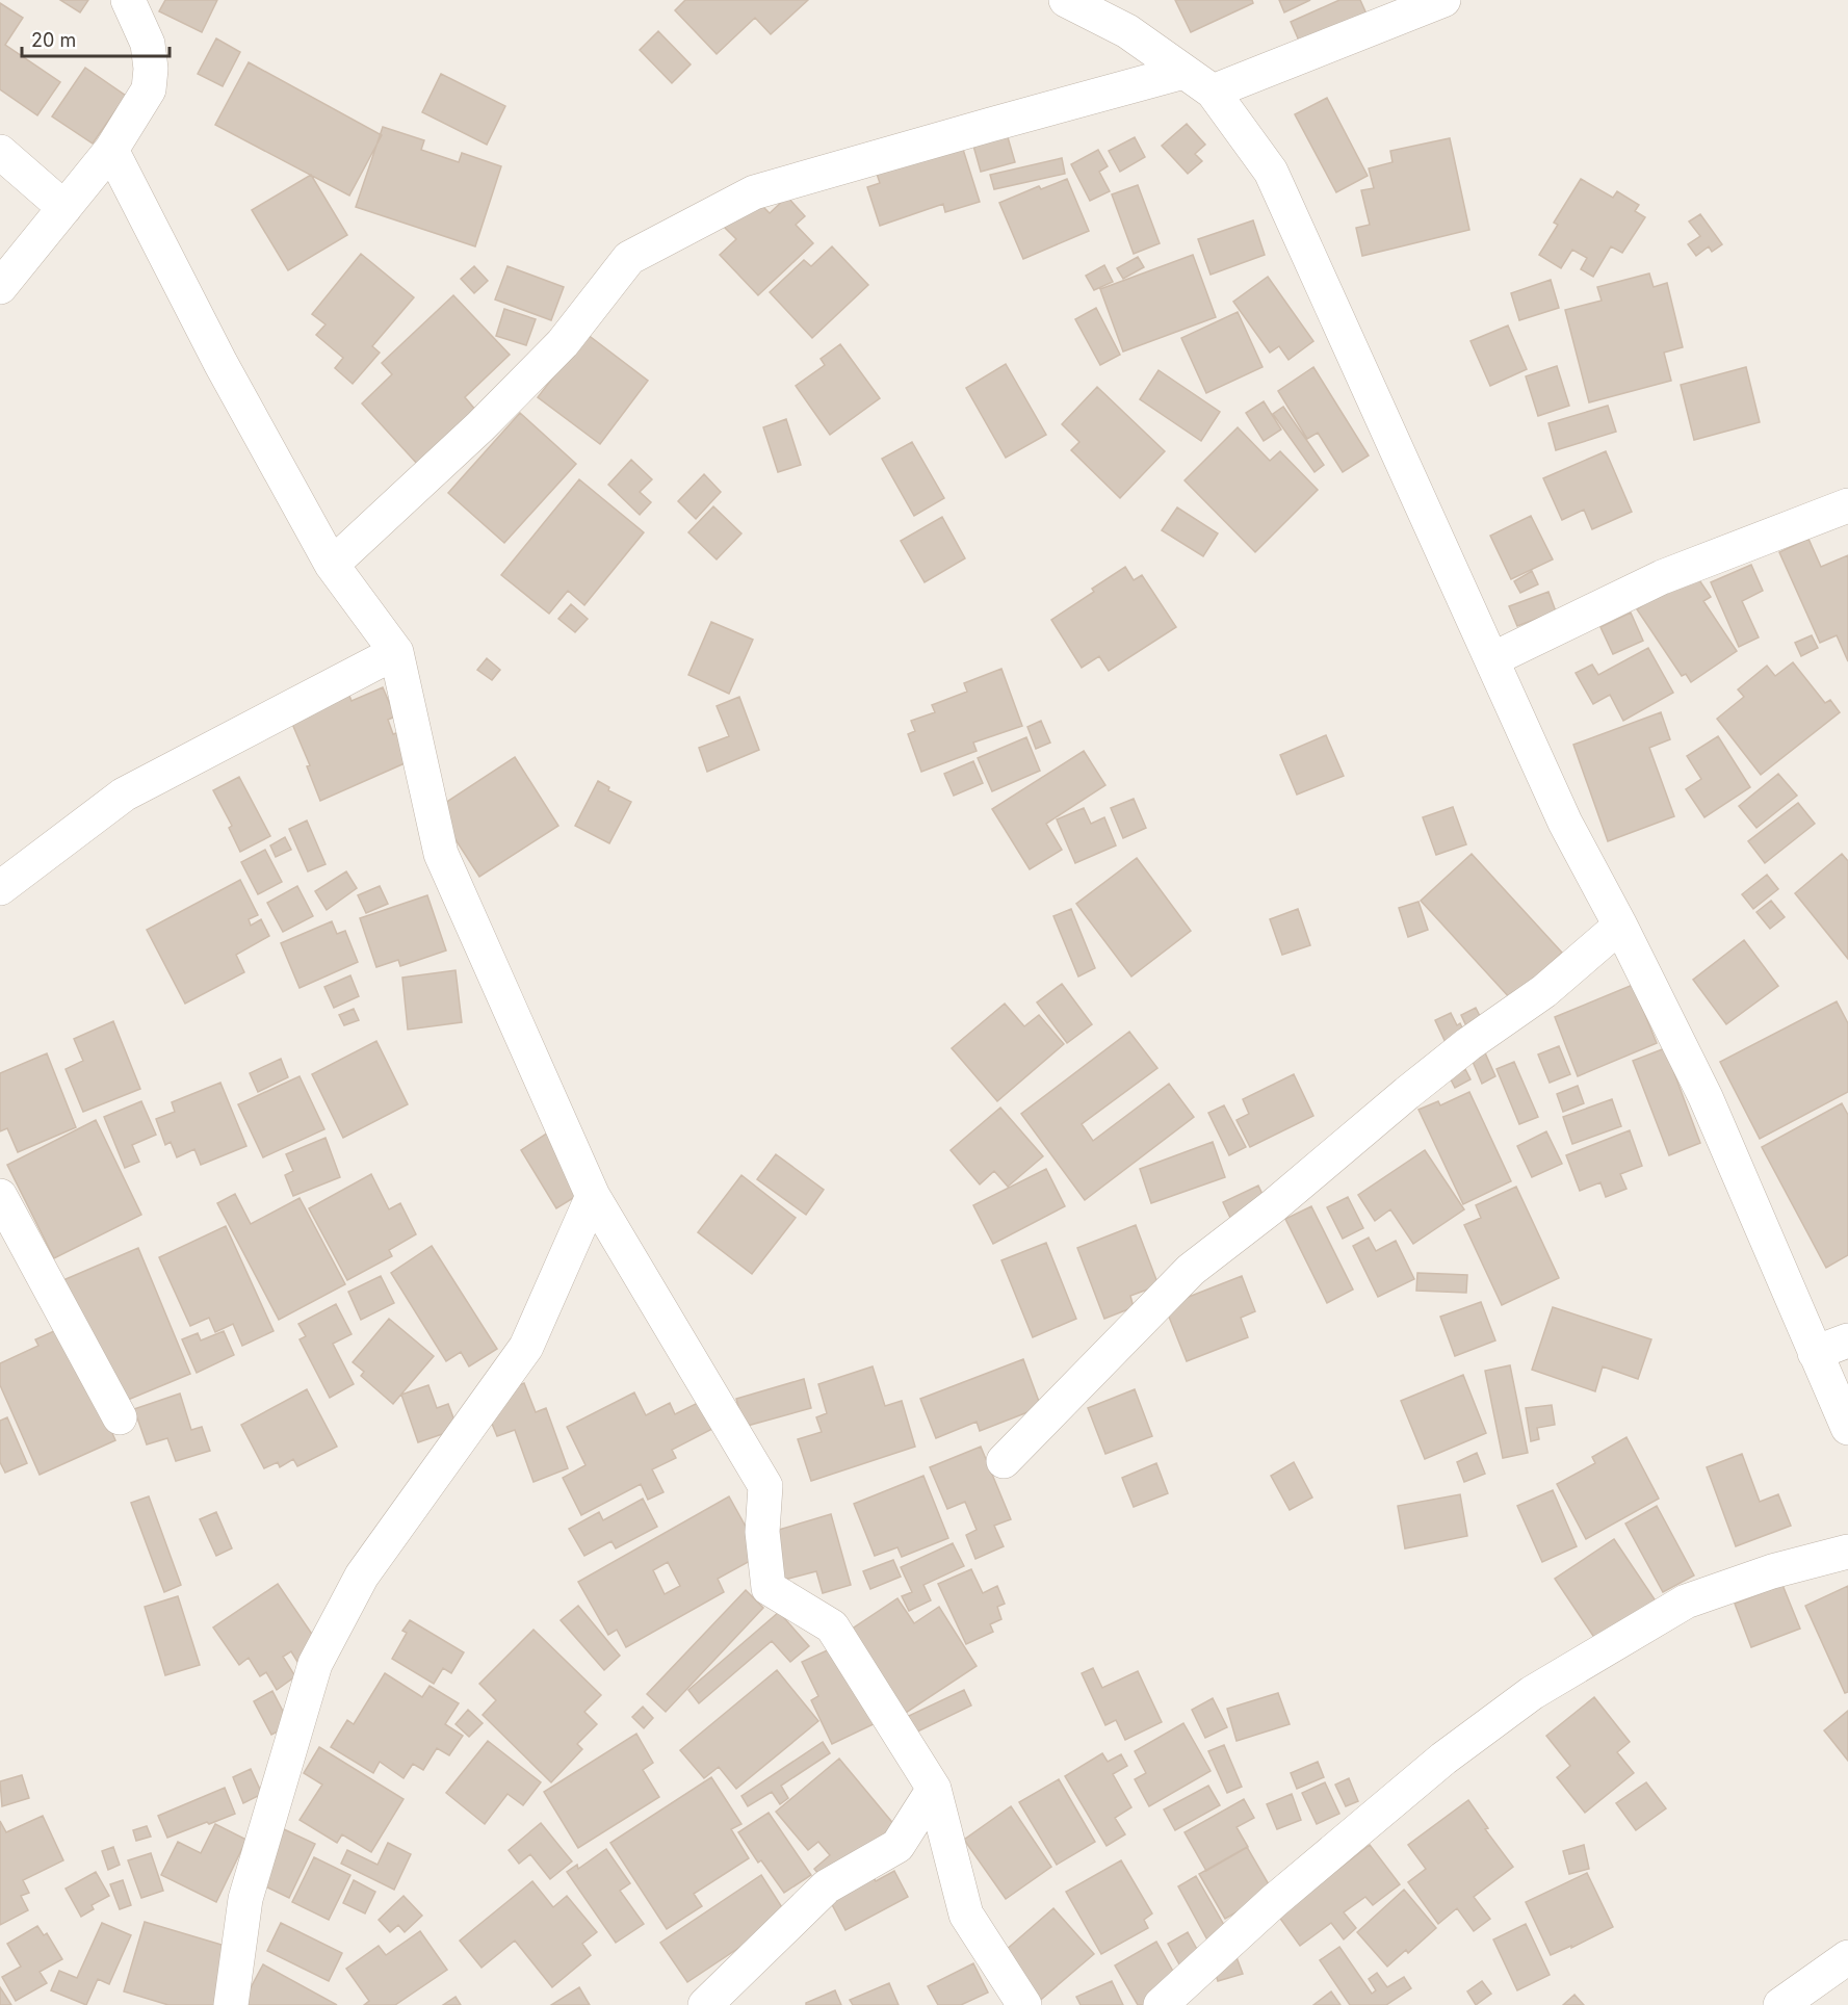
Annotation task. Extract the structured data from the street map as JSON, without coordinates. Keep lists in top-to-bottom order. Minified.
{"scale_bar":"20 m"}
